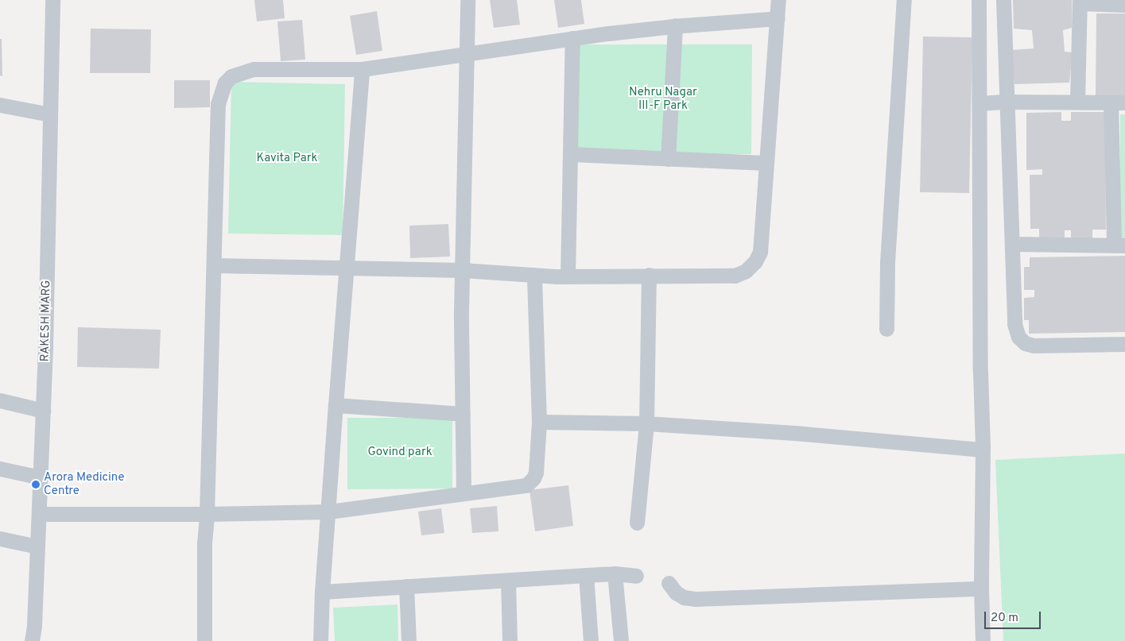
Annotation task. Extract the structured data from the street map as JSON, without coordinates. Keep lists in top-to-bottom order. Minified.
{"streets":{"street":["RAKESH MARG"]},"parks":["Nehru Nagar III-F Park","Kavita Park","Govind park"],"places":["Arora Medicine Centre"],"scale_bar":"20 m"}
